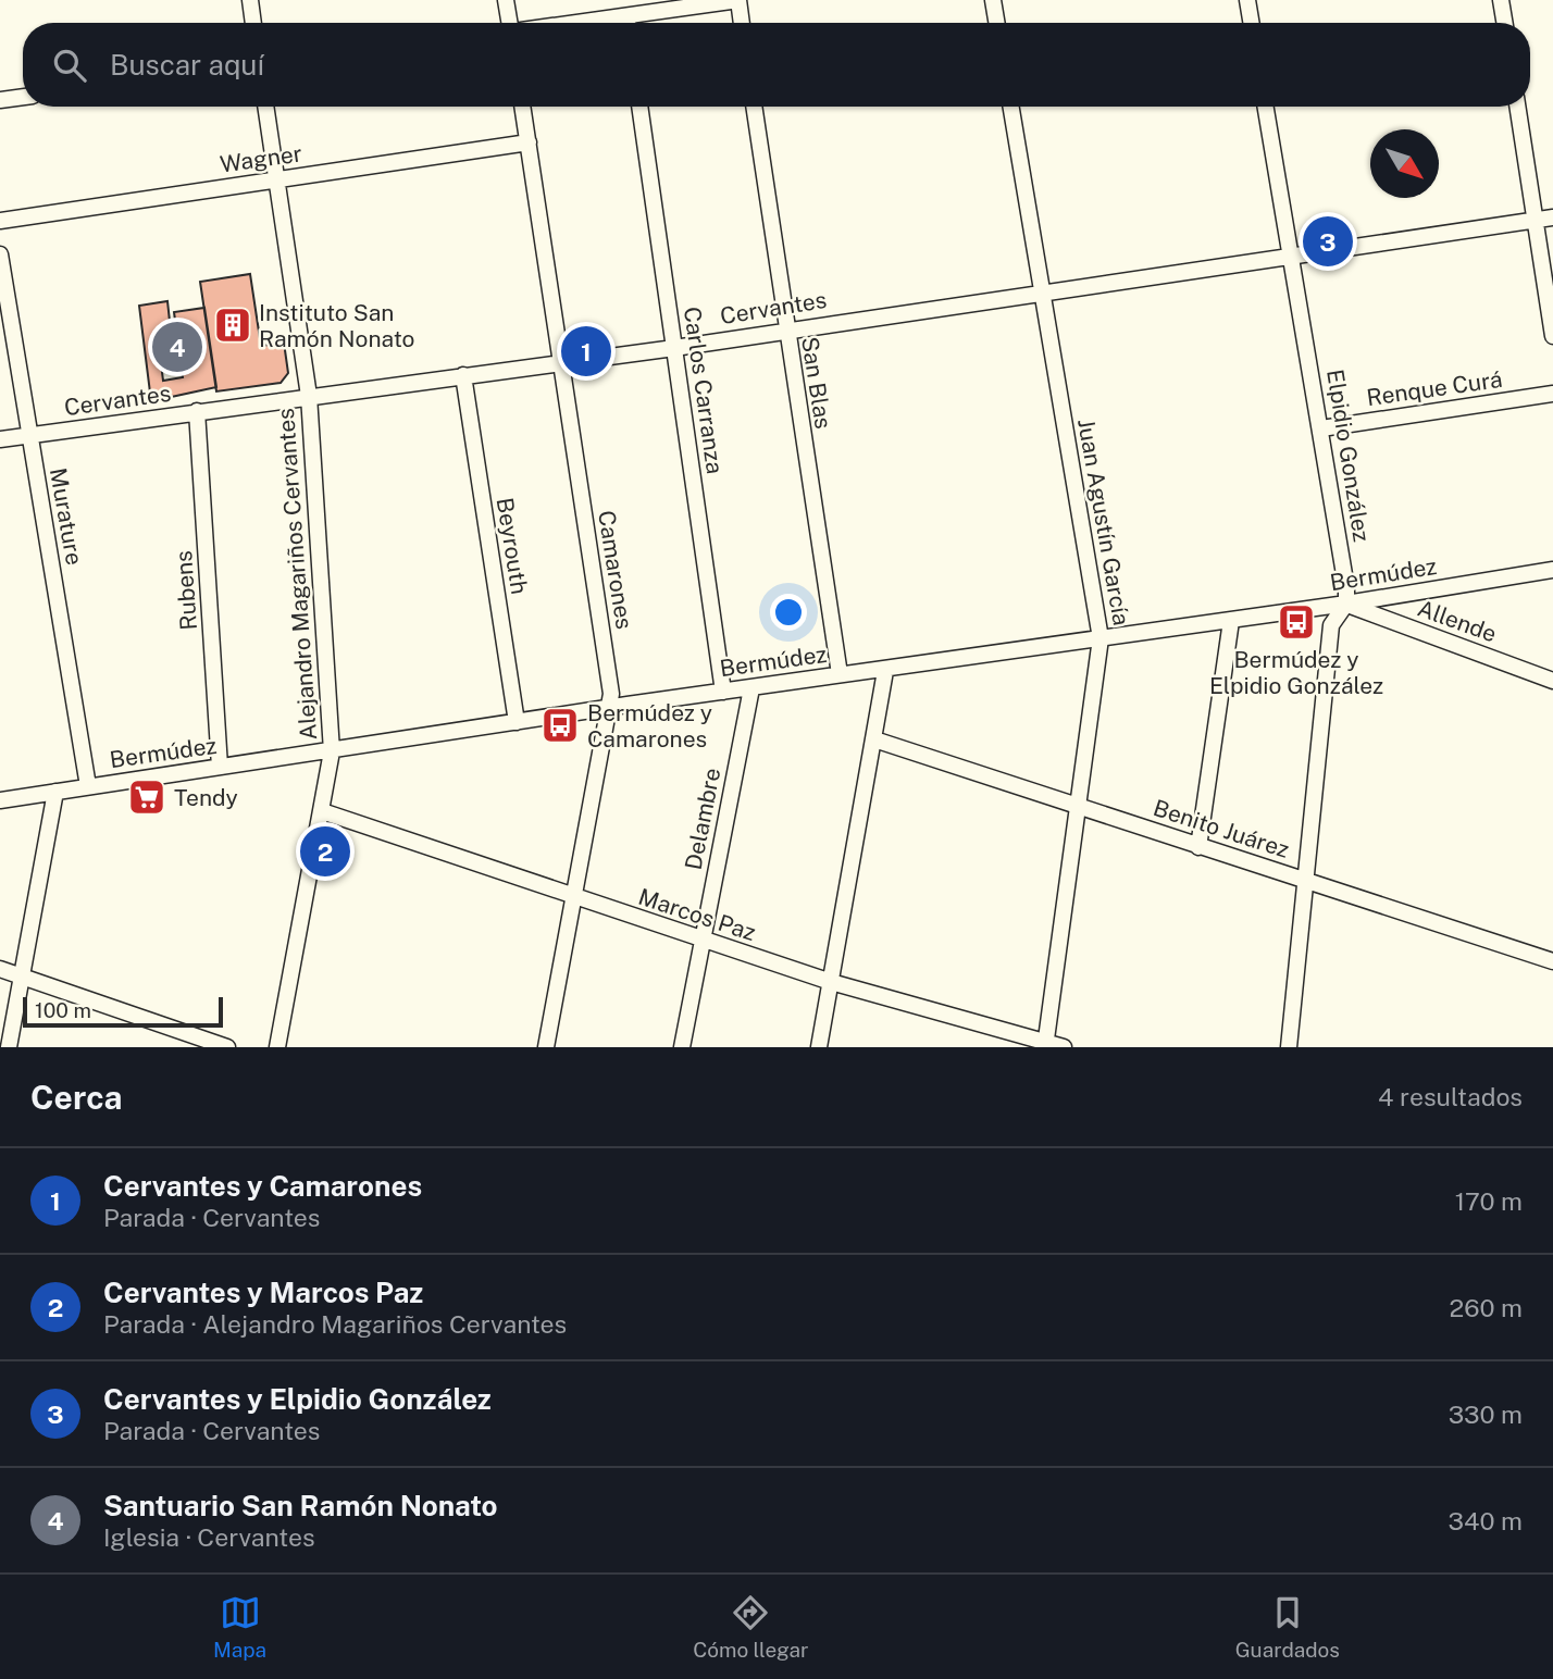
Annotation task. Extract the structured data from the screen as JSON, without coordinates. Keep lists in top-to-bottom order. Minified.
{"streets":{"street":["Wagner","Cervantes","San Blas","Renque Curá","Carlos Carranza","Elpidio González","Murature","Juan Agustín García","Beyrouth","Camarones","Alejandro Magariños Cervantes","Bermúdez","Rubens","Allende","Delambre","Benito Juárez","Marcos Paz"]},"crossings":[["Wagner","Camarones"],["Wagner","Alejandro Magariños Cervantes"],["Cervantes","San Blas"],["Cervantes","Carlos Carranza"],["Cervantes","Elpidio González"],["Cervantes","Murature"],["Cervantes","Juan Agustín García"],["Cervantes","Beyrouth"],["Cervantes","Camarones"],["Cervantes","Alejandro Magariños Cervantes"],["Cervantes","Rubens"],["San Blas","Bermúdez"],["Renque Curá","Elpidio González"],["Carlos Carranza","Bermúdez"],["Elpidio González","Bermúdez"],["Elpidio González","Allende"],["Elpidio González","Benito Juárez"],["Murature","Bermúdez"],["Juan Agustín García","Bermúdez"],["Juan Agustín García","Benito Juárez"],["Juan Agustín García","Marcos Paz"],["Beyrouth","Bermúdez"],["Camarones","Bermúdez"],["Camarones","Marcos Paz"],["Alejandro Magariños Cervantes","Bermúdez"],["Alejandro Magariños Cervantes","Marcos Paz"],["Bermúdez","Rubens"],["Bermúdez","Allende"],["Bermúdez","Delambre"],["Delambre","Marcos Paz"]],"places":{"building":["Instituto San Ramón Nonato"],"bus stop":["Bermúdez y Elpidio González","Bermúdez y Camarones"],"supermarket":["Tendy"]},"scale_bar":"100 m","north":"bottom right","page":{"search":"Buscar aquí","pins":["3","4","1","2"],"scale":"100 m","heading":["Cerca","4 resultados"],"list":[{"mark":"1","name":"Cervantes y Camarones","note":"Parada · Cervantes","value":"170 m"},{"mark":"2","name":"Cervantes y Marcos Paz","note":"Parada · Alejandro Magariños Cervantes","value":"260 m"},{"mark":"3","name":"Cervantes y Elpidio González","note":"Parada · Cervantes","value":"330 m"},{"mark":"4","name":"Santuario San Ramón Nonato","note":"Iglesia · Cervantes","value":"340 m"}],"nav":["Mapa","Cómo llegar","Guardados"]}}
